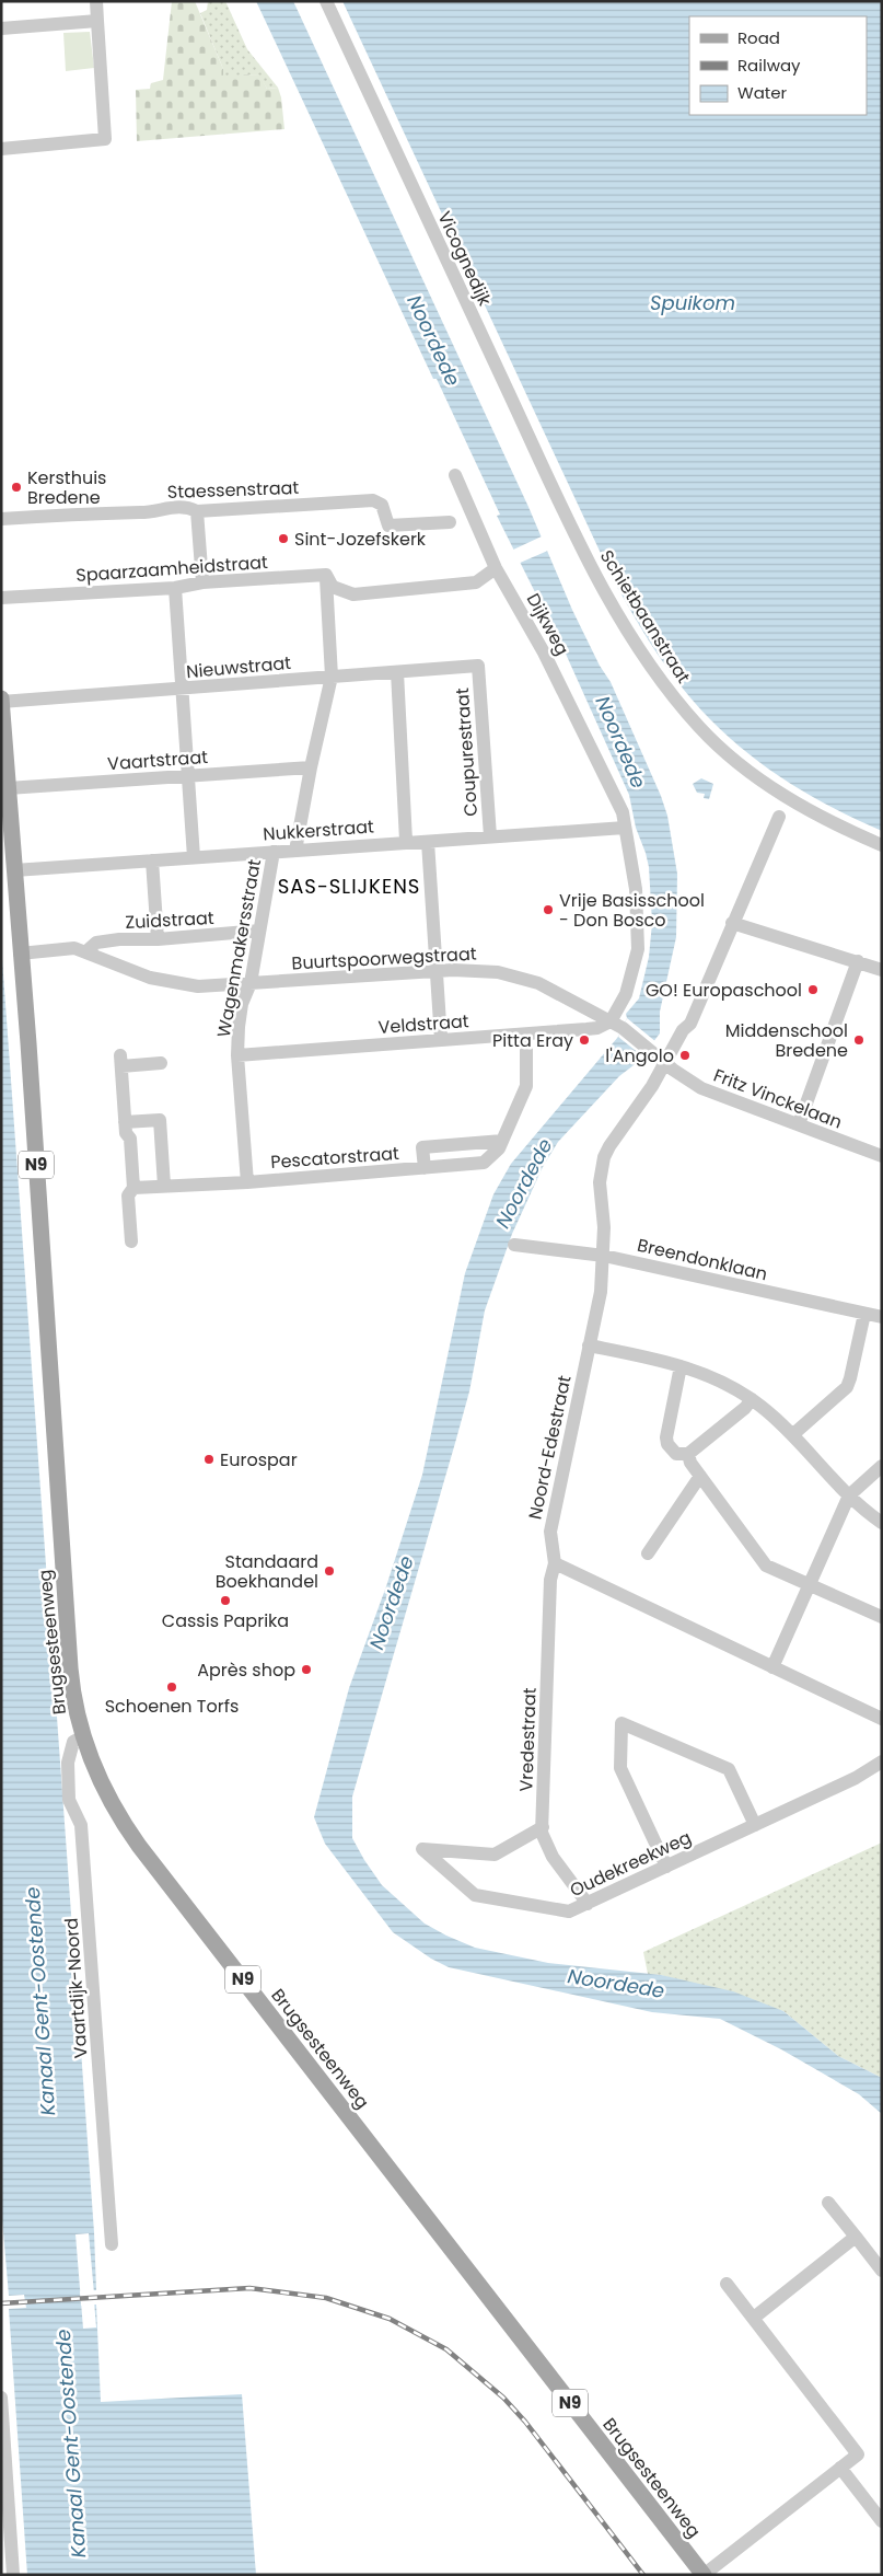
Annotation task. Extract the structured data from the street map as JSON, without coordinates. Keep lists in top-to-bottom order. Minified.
{"streets":{"main road":["N9","Brugsesteenweg"],"street":["Vicognedijk","Staessenstraat","Spaarzaamheidstraat","Schietbaanstraat","Dijkweg","Nieuwstraat","Coupurestraat","Vaartstraat","Nukkerstraat","Zuidstraat","Wagenmakersstraat","Buurtspoorwegstraat","Veldstraat","Fritz Vinckelaan","Pescatorstraat","Breendonklaan","Noord-Edestraat","Vredestraat","Oudekreekweg","Vaartdijk-Noord"]},"crossings":[["Vicognedijk","Schietbaanstraat"],["Dijkweg","Nukkerstraat"],["Nieuwstraat","Coupurestraat"],["Nieuwstraat","N9"],["Coupurestraat","Nukkerstraat"],["Vaartstraat","N9"],["Nukkerstraat","Wagenmakersstraat"],["Nukkerstraat","N9"],["Zuidstraat","Wagenmakersstraat"],["Zuidstraat","Buurtspoorwegstraat"],["Wagenmakersstraat","Buurtspoorwegstraat"],["Wagenmakersstraat","Veldstraat"],["Wagenmakersstraat","Pescatorstraat"],["Buurtspoorwegstraat","Veldstraat"],["Buurtspoorwegstraat","Fritz Vinckelaan"],["Buurtspoorwegstraat","Noord-Edestraat"],["Veldstraat","Pescatorstraat"],["Fritz Vinckelaan","Noord-Edestraat"],["N9","Brugsesteenweg"],["Breendonklaan","Noord-Edestraat"],["Noord-Edestraat","Vredestraat"],["Brugsesteenweg","Vaartdijk-Noord"],["Vredestraat","Oudekreekweg"]],"districts":["SAS-SLIJKENS"],"water":["Spuikom","Noordede","Kanaal Gent-Oostende"],"places":["Kersthuis Bredene","Sint-Jozefskerk","Vrije Basisschool - Don Bosco","GO! Europaschool","Pitta Eray","Middenschool Bredene","l'Angolo","Eurospar","Standaard Boekhandel","Cassis Paprika","Après shop","Schoenen Torfs"],"legend":["Road","Railway","Water"]}
